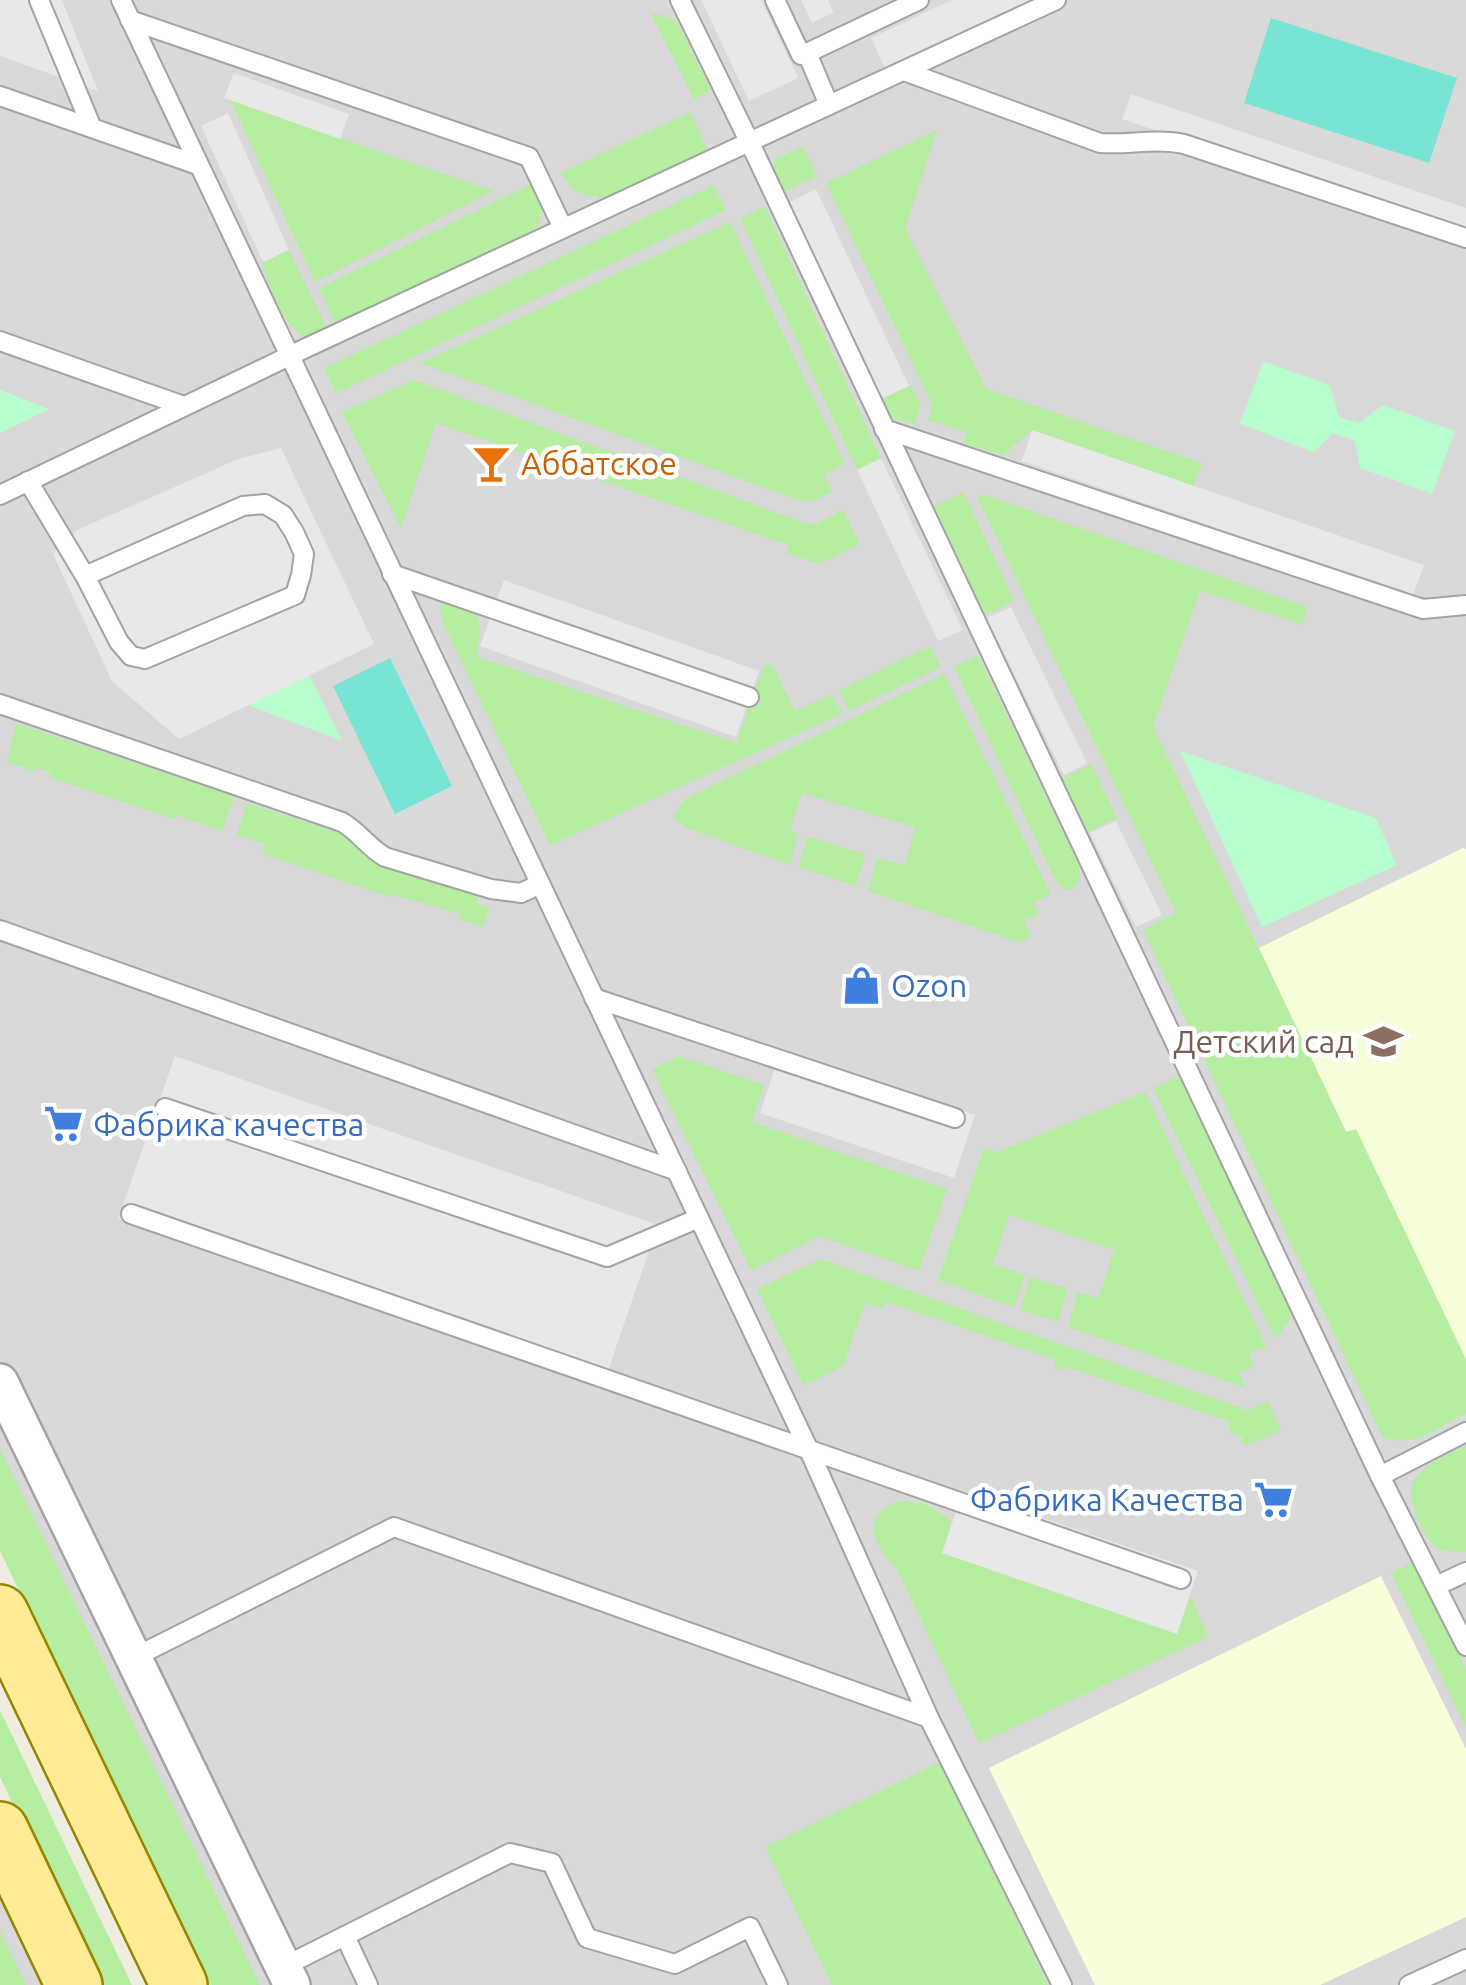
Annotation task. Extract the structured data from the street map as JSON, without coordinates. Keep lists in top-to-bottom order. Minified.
{"places":{"bar":["Аббатское"],"shop":["Ozon"],"school or university":["Детский сад"],"supermarket":["Фабрика качества","Фабрика Качества"]}}
